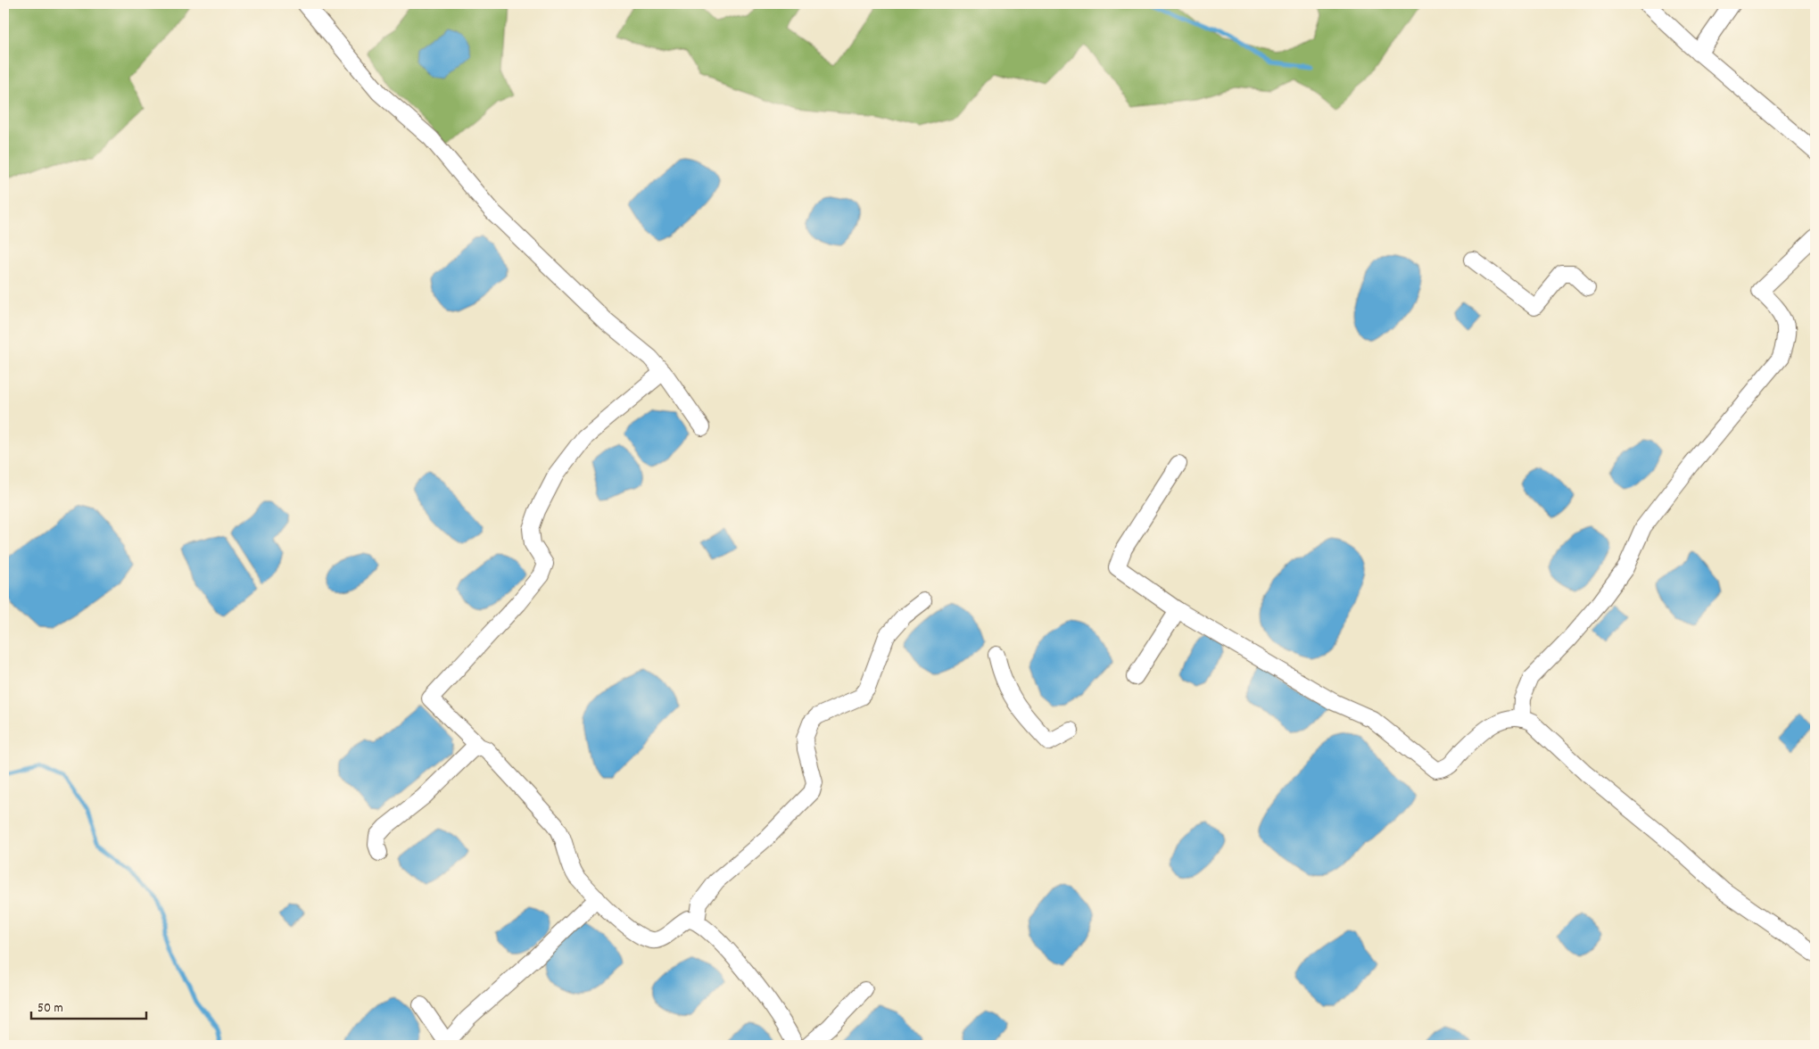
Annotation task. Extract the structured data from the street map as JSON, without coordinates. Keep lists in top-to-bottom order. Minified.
{"scale_bar":"50 m"}
